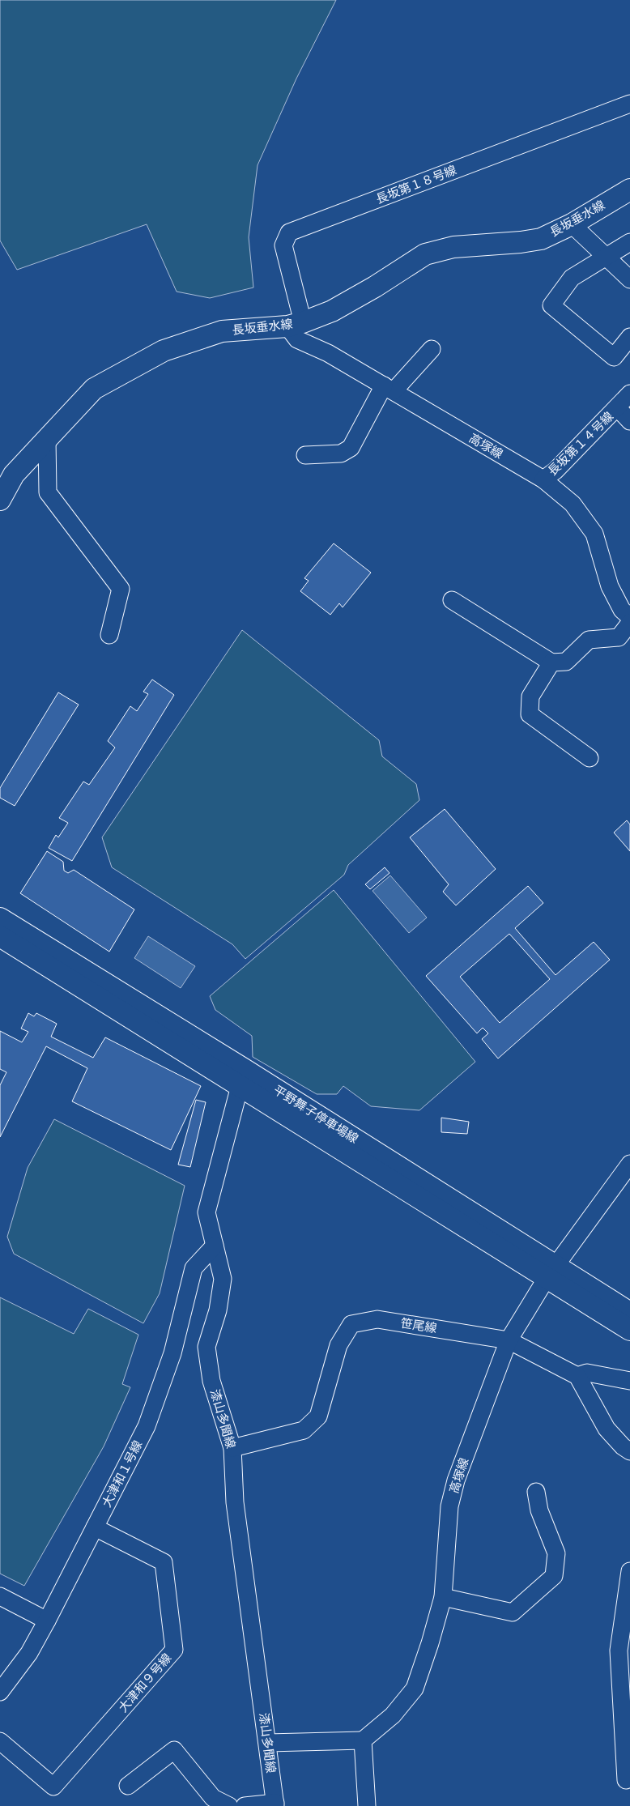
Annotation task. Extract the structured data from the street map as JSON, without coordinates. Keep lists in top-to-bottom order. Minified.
{"streets":{"main road":["長坂垂水線","平野舞子停車場線"],"street":["長坂第１８号線","長坂第１４号線","高塚線","笹尾線","漆山多聞線","大津和１号線","大津和９号線"]},"crossings":[["長坂第１８号線","長坂垂水線"],["長坂第１８号線","高塚線"],["長坂垂水線","高塚線"],["長坂第１４号線","高塚線"],["高塚線","平野舞子停車場線"],["高塚線","笹尾線"],["平野舞子停車場線","漆山多聞線"],["笹尾線","漆山多聞線"],["漆山多聞線","大津和１号線"],["大津和１号線","大津和９号線"]]}
